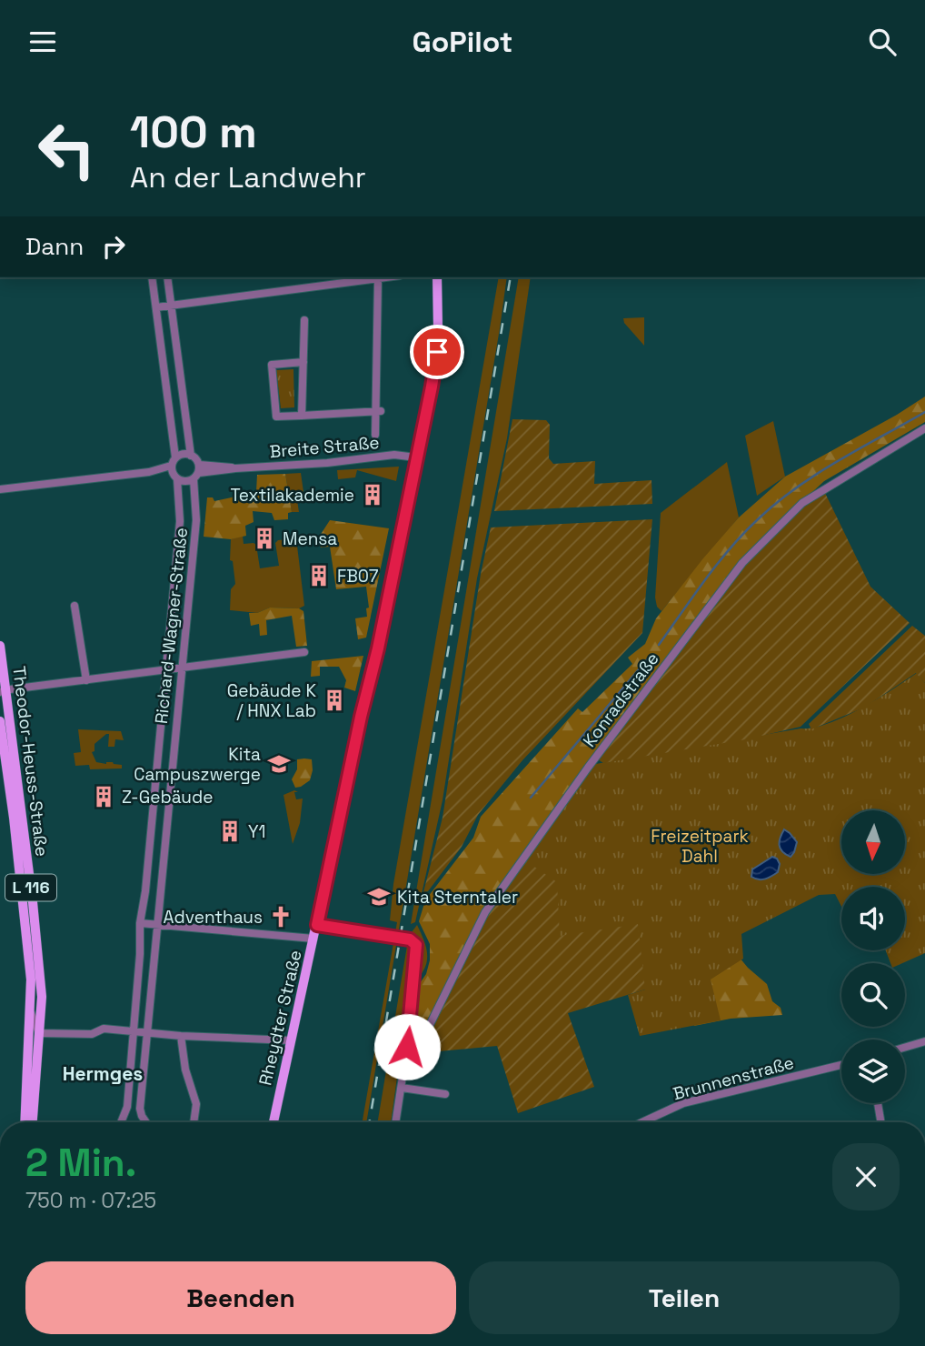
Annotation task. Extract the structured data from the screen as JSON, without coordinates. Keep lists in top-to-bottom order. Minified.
{"streets":{"main road":["Theodor-Heuss-Straße","L 116","Rheydter Straße"],"street":["Breite Straße","Richard-Wagner-Straße","Konradstraße","Brunnenstraße"]},"crossings":[["Breite Straße","Richard-Wagner-Straße"],["Breite Straße","Rheydter Straße"]],"districts":["Hermges"],"parks":["Freizeitpark Dahl"],"places":{"building":["Textilakademie","Mensa","FB07","Gebäude K / HNX Lab","Z-Gebäude","Y1"],"school or university":["Kita Campuszwerge","Kita Sterntaler"],"church":["Adventhaus"]},"north":"bottom","page":{"header":"GoPilot","turn":["100 m","An der Landwehr"],"then":"Dann","heading":["2 Min.","750 m · 07:25"],"buttons":["Beenden","Teilen"]}}
